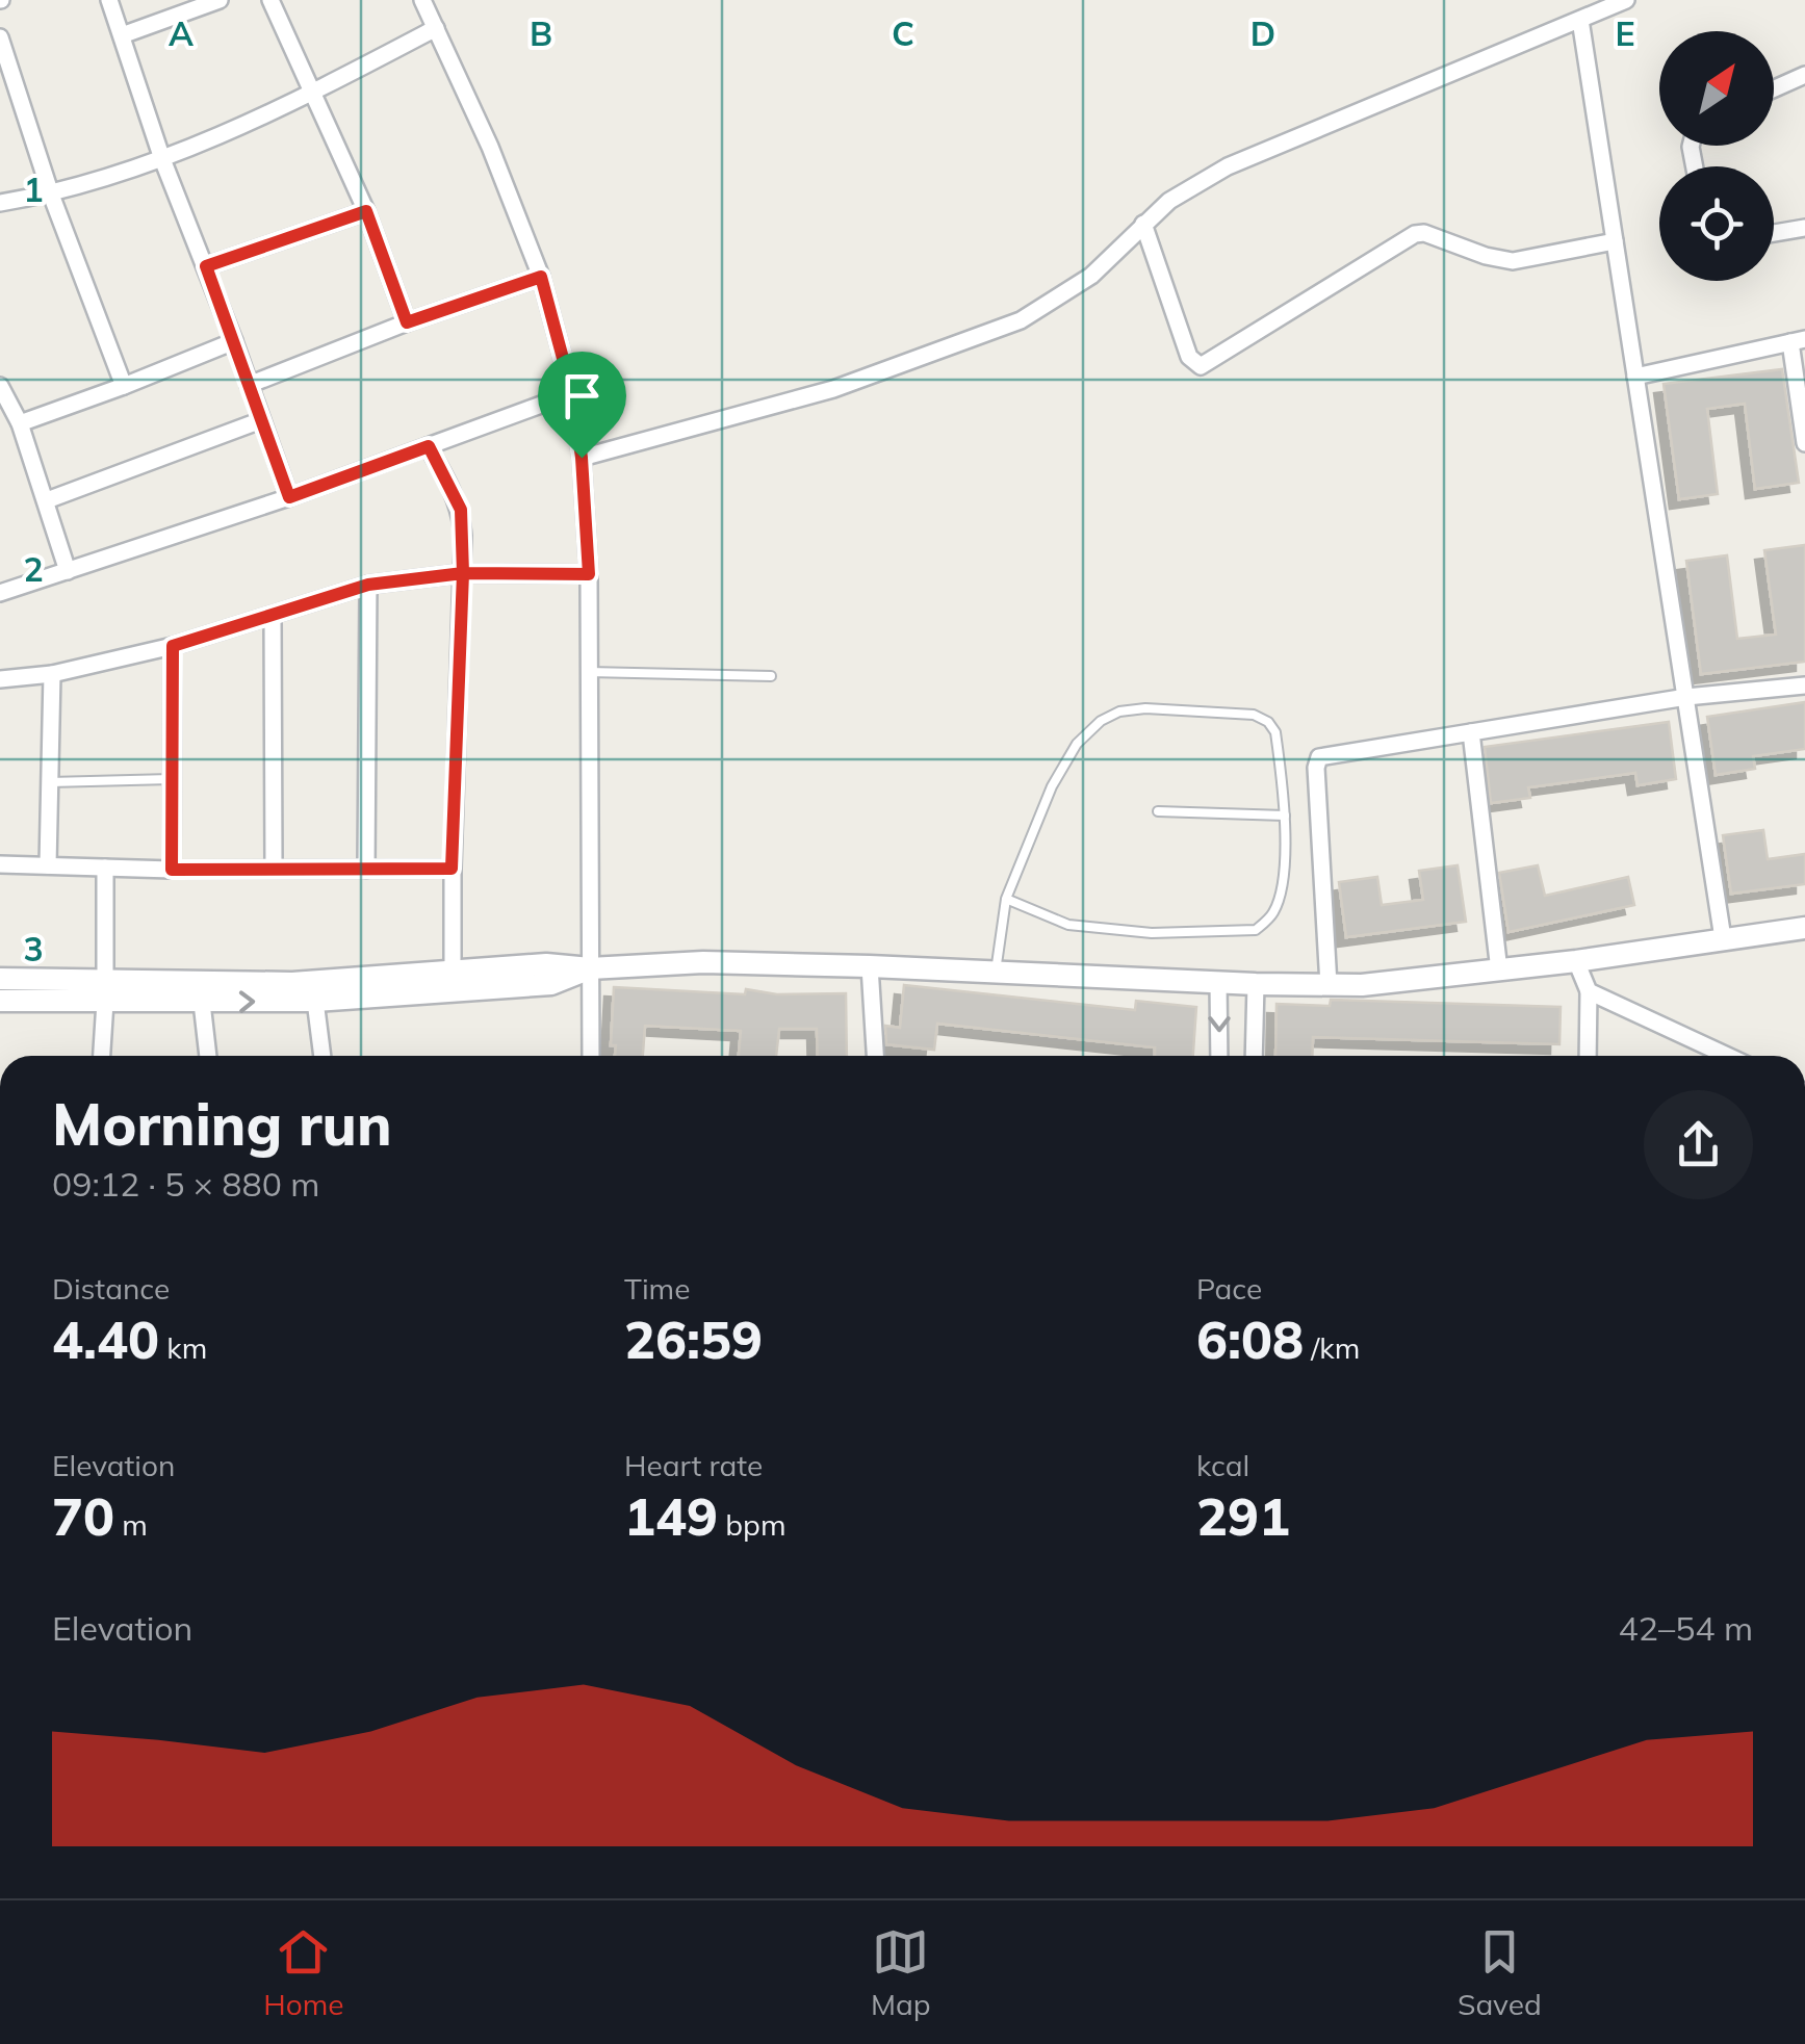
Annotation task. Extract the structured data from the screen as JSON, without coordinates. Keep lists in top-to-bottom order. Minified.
{"north":"top right","page":{"heading":["Morning run","09:12 · 5 × 880 m"],"stats":[["Distance","4.40 km"],["Time","26:59"],["Pace","6:08 /km"],["Elevation","70 m"],["Heart rate","149 bpm"],["kcal","291"]],"chart":["Elevation","42–54 m"],"tabs":["Home","Map","Saved"]},"grid":{"columns":["A","B","C","D","E"],"rows":["1","2","3"]}}
